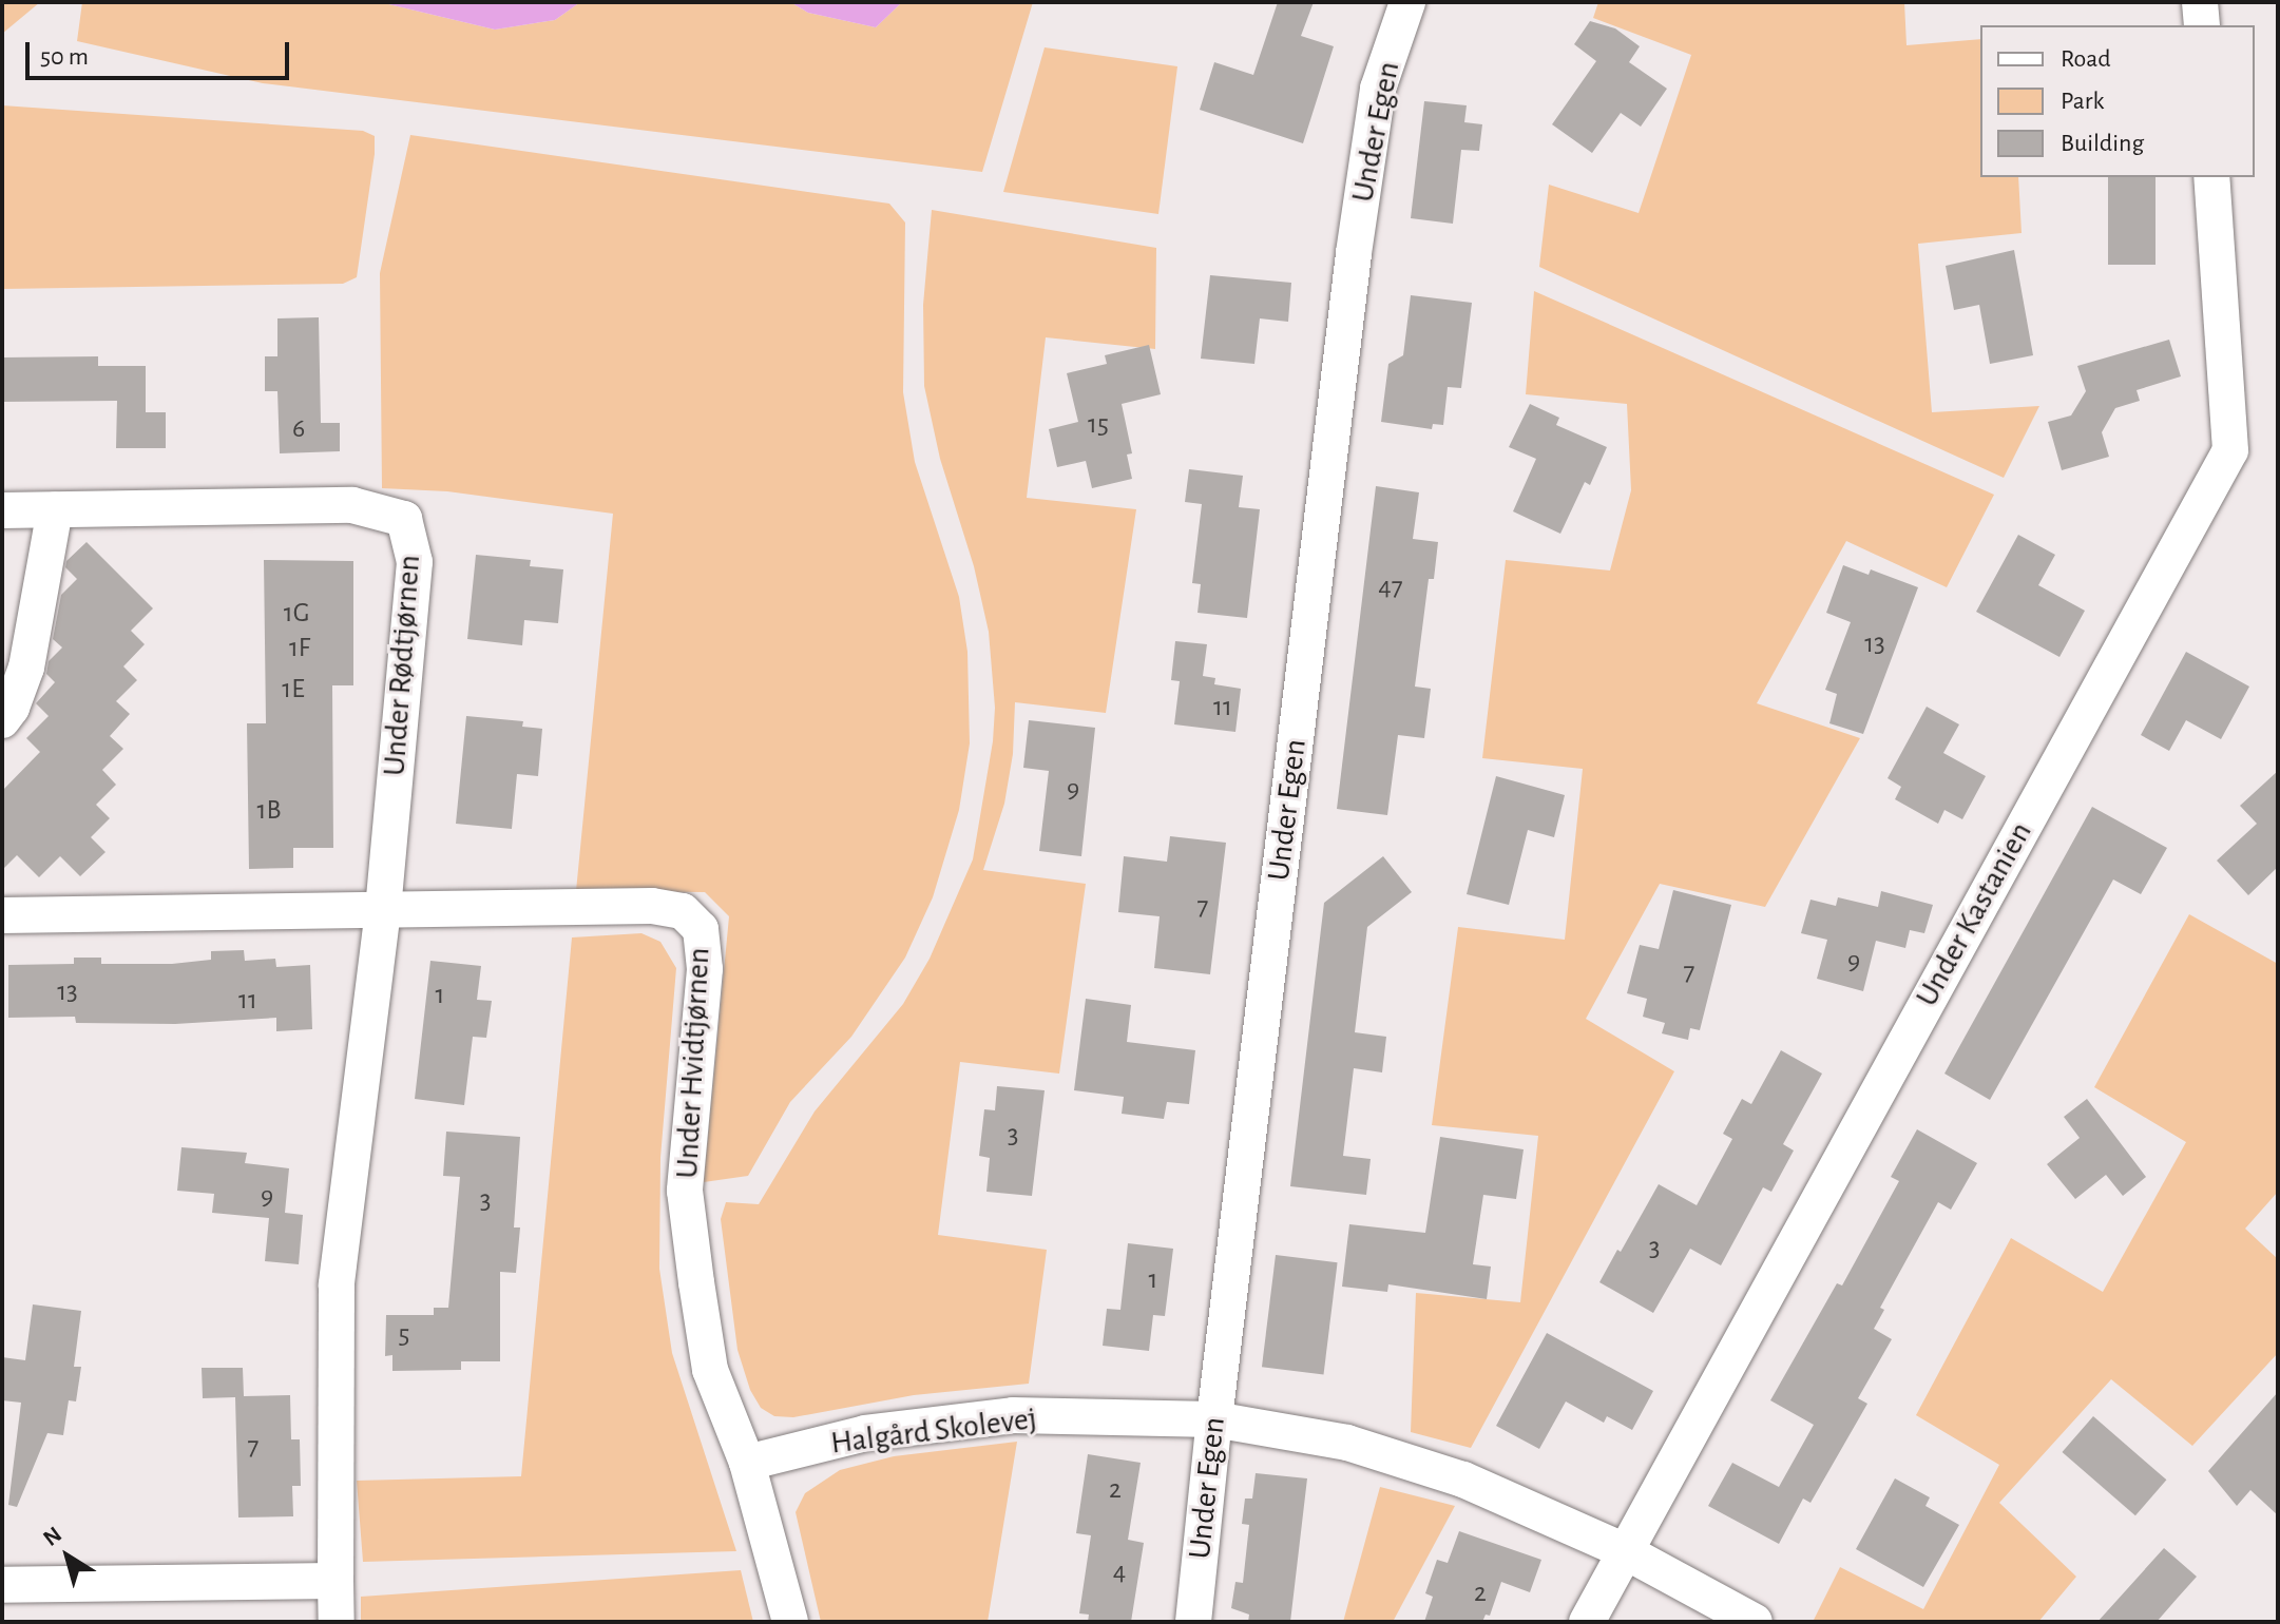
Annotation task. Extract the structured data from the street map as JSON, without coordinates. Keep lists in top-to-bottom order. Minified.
{"streets":{"street":["Under Egen","Under Rødtjørnen","Under Kastanien","Under Hvidtjørnen","Halgård Skolevej"]},"crossings":[["Under Egen","Halgård Skolevej"],["Under Rødtjørnen","Under Hvidtjørnen"],["Under Kastanien","Halgård Skolevej"],["Under Hvidtjørnen","Halgård Skolevej"]],"house_numbers":["15","6","47","1G","13","1F","1E","11","9","1B","7","9","7","13","1","11","3","9","3","3","1","5","7","2","4","2"],"legend":["Road","Park","Building"],"scale_bar":"50 m","north":"top left"}
